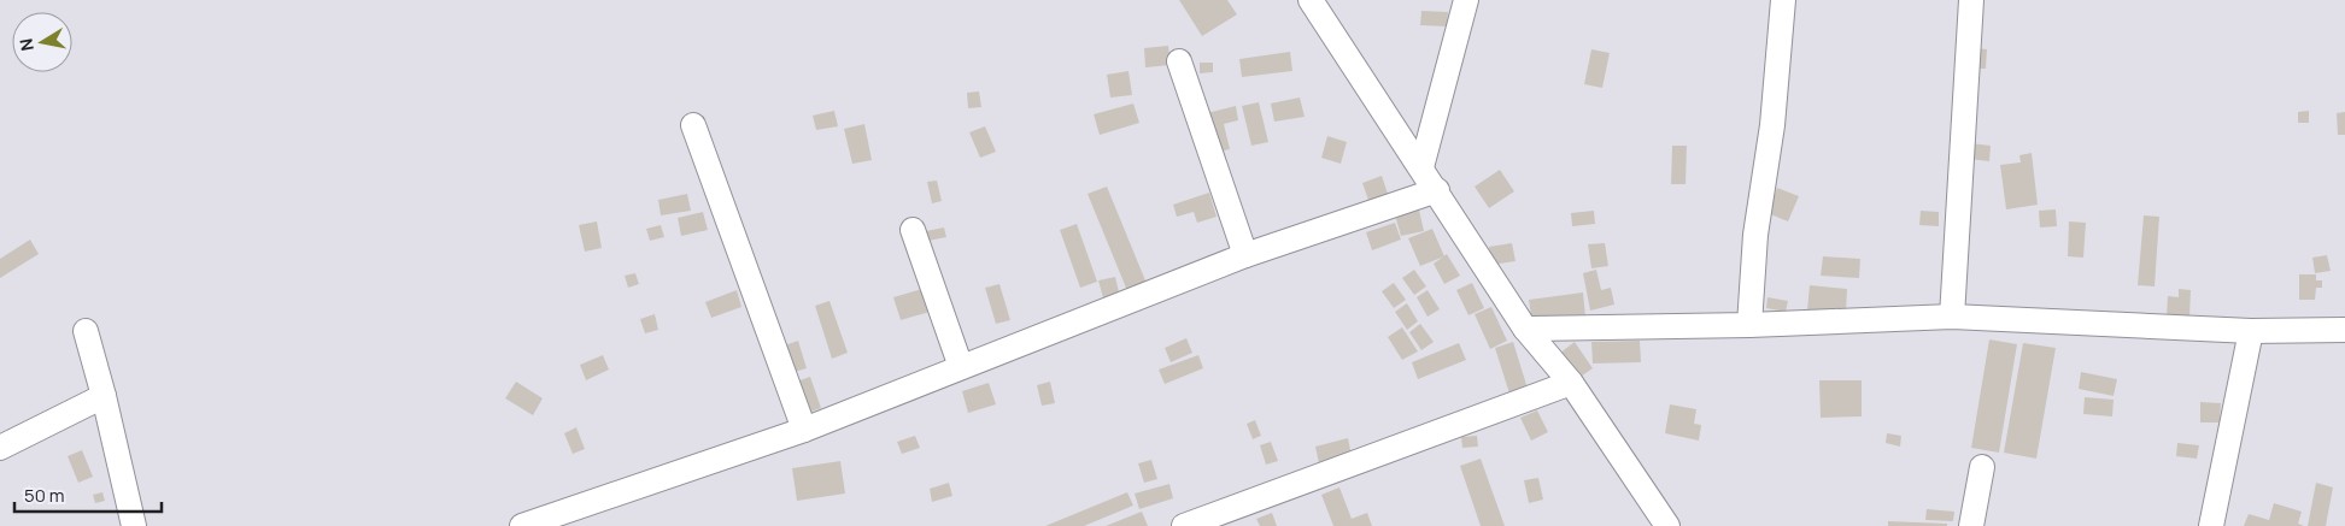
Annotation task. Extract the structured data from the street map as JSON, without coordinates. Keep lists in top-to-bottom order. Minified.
{"scale_bar":"50 m","north":"left"}
